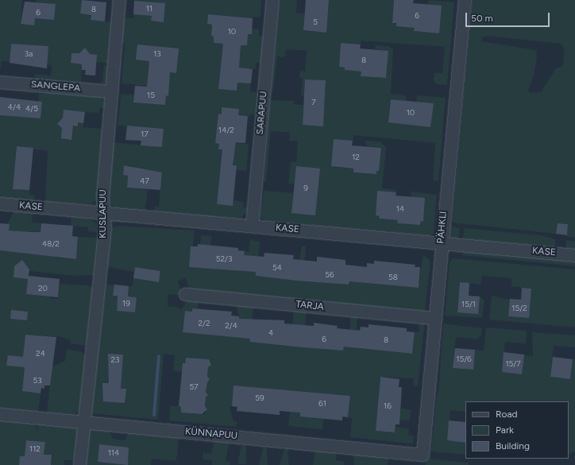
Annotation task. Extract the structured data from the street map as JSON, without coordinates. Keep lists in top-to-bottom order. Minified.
{"streets":{"street":["SANGLEPA","SARAPUU","KASE","KUSLAPUU","PÄHKLI","TARJA","KÜNNAPUU"]},"crossings":[["SANGLEPA","KUSLAPUU"],["SARAPUU","KASE"],["KASE","KUSLAPUU"],["KASE","PÄHKLI"],["KUSLAPUU","KÜNNAPUU"],["PÄHKLI","TARJA"],["PÄHKLI","KÜNNAPUU"]],"house_numbers":["11","8","6","6","5","10","3a","13","8","15","7","4/4","4/5","10","14/2","17","12","47","9","14","48/2","52/3","54","56","58","20","19","15/1","15/2","2/2","2/4","4","6","8","24","15/6","23","15/7","53","57","59","61","16","112","114"],"legend":["Road","Park","Building"],"scale_bar":"50 m"}
